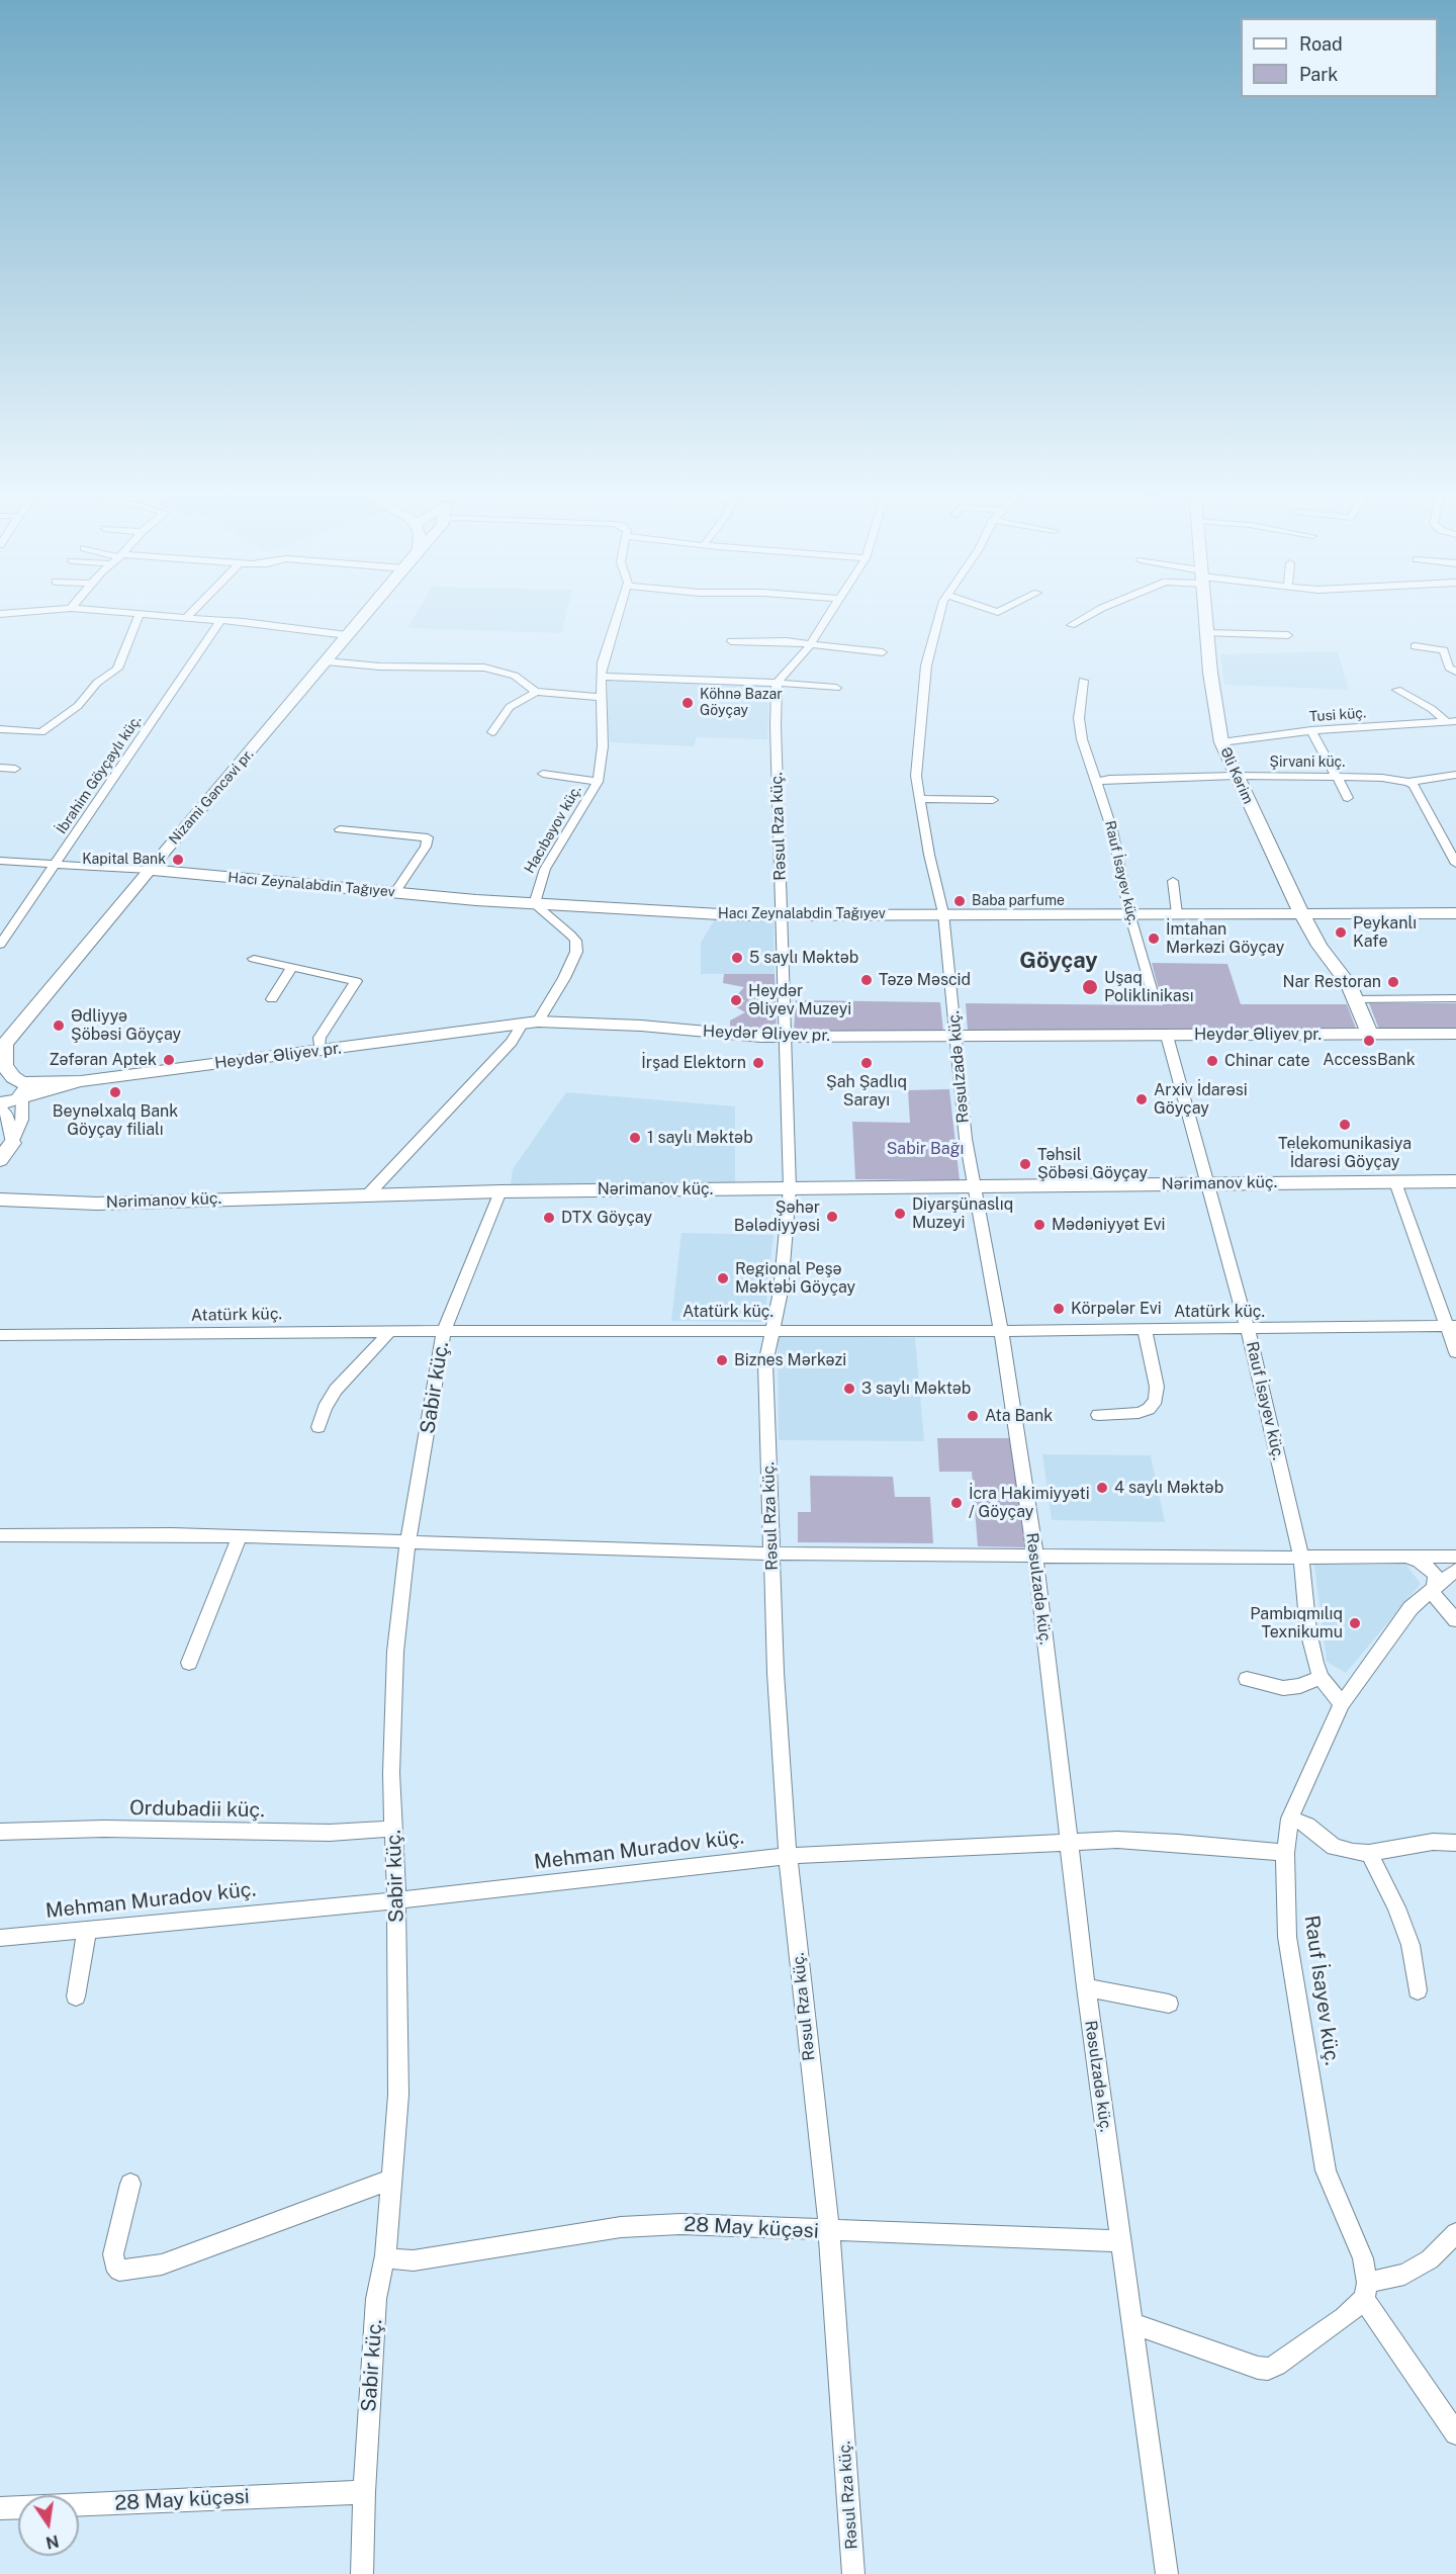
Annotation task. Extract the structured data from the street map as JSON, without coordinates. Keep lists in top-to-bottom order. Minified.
{"streets":{"main road":["Əli Kərim","Nizami Gəncəvi pr.","Hacı Zeynalabdin Tağıyev","Heydər Əliyev pr.","Nərimanov küç."],"street":["Tusi küç.","Şirvani küç.","İbrahim Göyçaylı küç.","Rəsul Rza küç.","Hacıbəyov küç.","Rauf İsayev küç.","Rəsulzadə küç.","Atatürk küç.","Sabir küç.","Ordubadii küç.","Mehman Muradov küç.","28 May küçəsi"]},"crossings":[["Tusi küç.","Əli Kərim"],["Şirvani küç.","Əli Kərim"],["Şirvani küç.","Rauf İsayev küç."],["Əli Kərim","Hacı Zeynalabdin Tağıyev"],["Əli Kərim","Heydər Əliyev pr."],["Nizami Gəncəvi pr.","Hacı Zeynalabdin Tağıyev"],["Rəsul Rza küç.","Hacı Zeynalabdin Tağıyev"],["Rəsul Rza küç.","Heydər Əliyev pr."],["Rəsul Rza küç.","Nərimanov küç."],["Rəsul Rza küç.","Atatürk küç."],["Rəsul Rza küç.","Mehman Muradov küç."],["Rəsul Rza küç.","28 May küçəsi"],["Hacıbəyov küç.","Hacı Zeynalabdin Tağıyev"],["Rauf İsayev küç.","Hacı Zeynalabdin Tağıyev"],["Rauf İsayev küç.","Heydər Əliyev pr."],["Rauf İsayev küç.","Nərimanov küç."],["Rauf İsayev küç.","Atatürk küç."],["Rauf İsayev küç.","Mehman Muradov küç."],["Hacı Zeynalabdin Tağıyev","Rəsulzadə küç."],["Heydər Əliyev pr.","Rəsulzadə küç."],["Rəsulzadə küç.","Nərimanov küç."],["Rəsulzadə küç.","Atatürk küç."],["Rəsulzadə küç.","Mehman Muradov küç."],["Rəsulzadə küç.","28 May küçəsi"],["Nərimanov küç.","Sabir küç."],["Atatürk küç.","Sabir küç."],["Sabir küç.","Ordubadii küç."],["Sabir küç.","Mehman Muradov küç."],["Sabir küç.","28 May küçəsi"]],"districts":["Göyçay"],"parks":["Sabir Bağı"],"places":["Köhnə Bazar Göyçay","Kapital Bank","Baba parfume","Peykanlı Kafe","İmtahan Mərkəzi Göyçay","5 saylı Məktəb","Təzə Məscid","Nar Restoran","Uşaq Poliklinikası","Heydər Əliyev Muzeyi","Ədliyyə Şöbəsi Göyçay","AccessBank","Zəfəran Aptek","Chinar cate","İrşad Elektorn","Şah Şadlıq Sarayı","Beynəlxalq Bank Göyçay filialı","Arxiv İdarəsi Göyçay","Telekomunikasiya İdarəsi Göyçay","1 saylı Məktəb","Təhsil Şöbəsi Göyçay","Diyarşünaslıq Muzeyi","Şəhər Bələdiyyəsi","DTX Göyçay","Mədəniyyət Evi","Regional Peşə Məktəbi Göyçay","Körpələr Evi","Biznes Mərkəzi","3 saylı Məktəb","Ata Bank","4 saylı Məktəb","İcra Hakimiyyəti / Göyçay","Pambıqmılıq Texnikumu"],"legend":["Road","Park"],"north":"bottom"}
